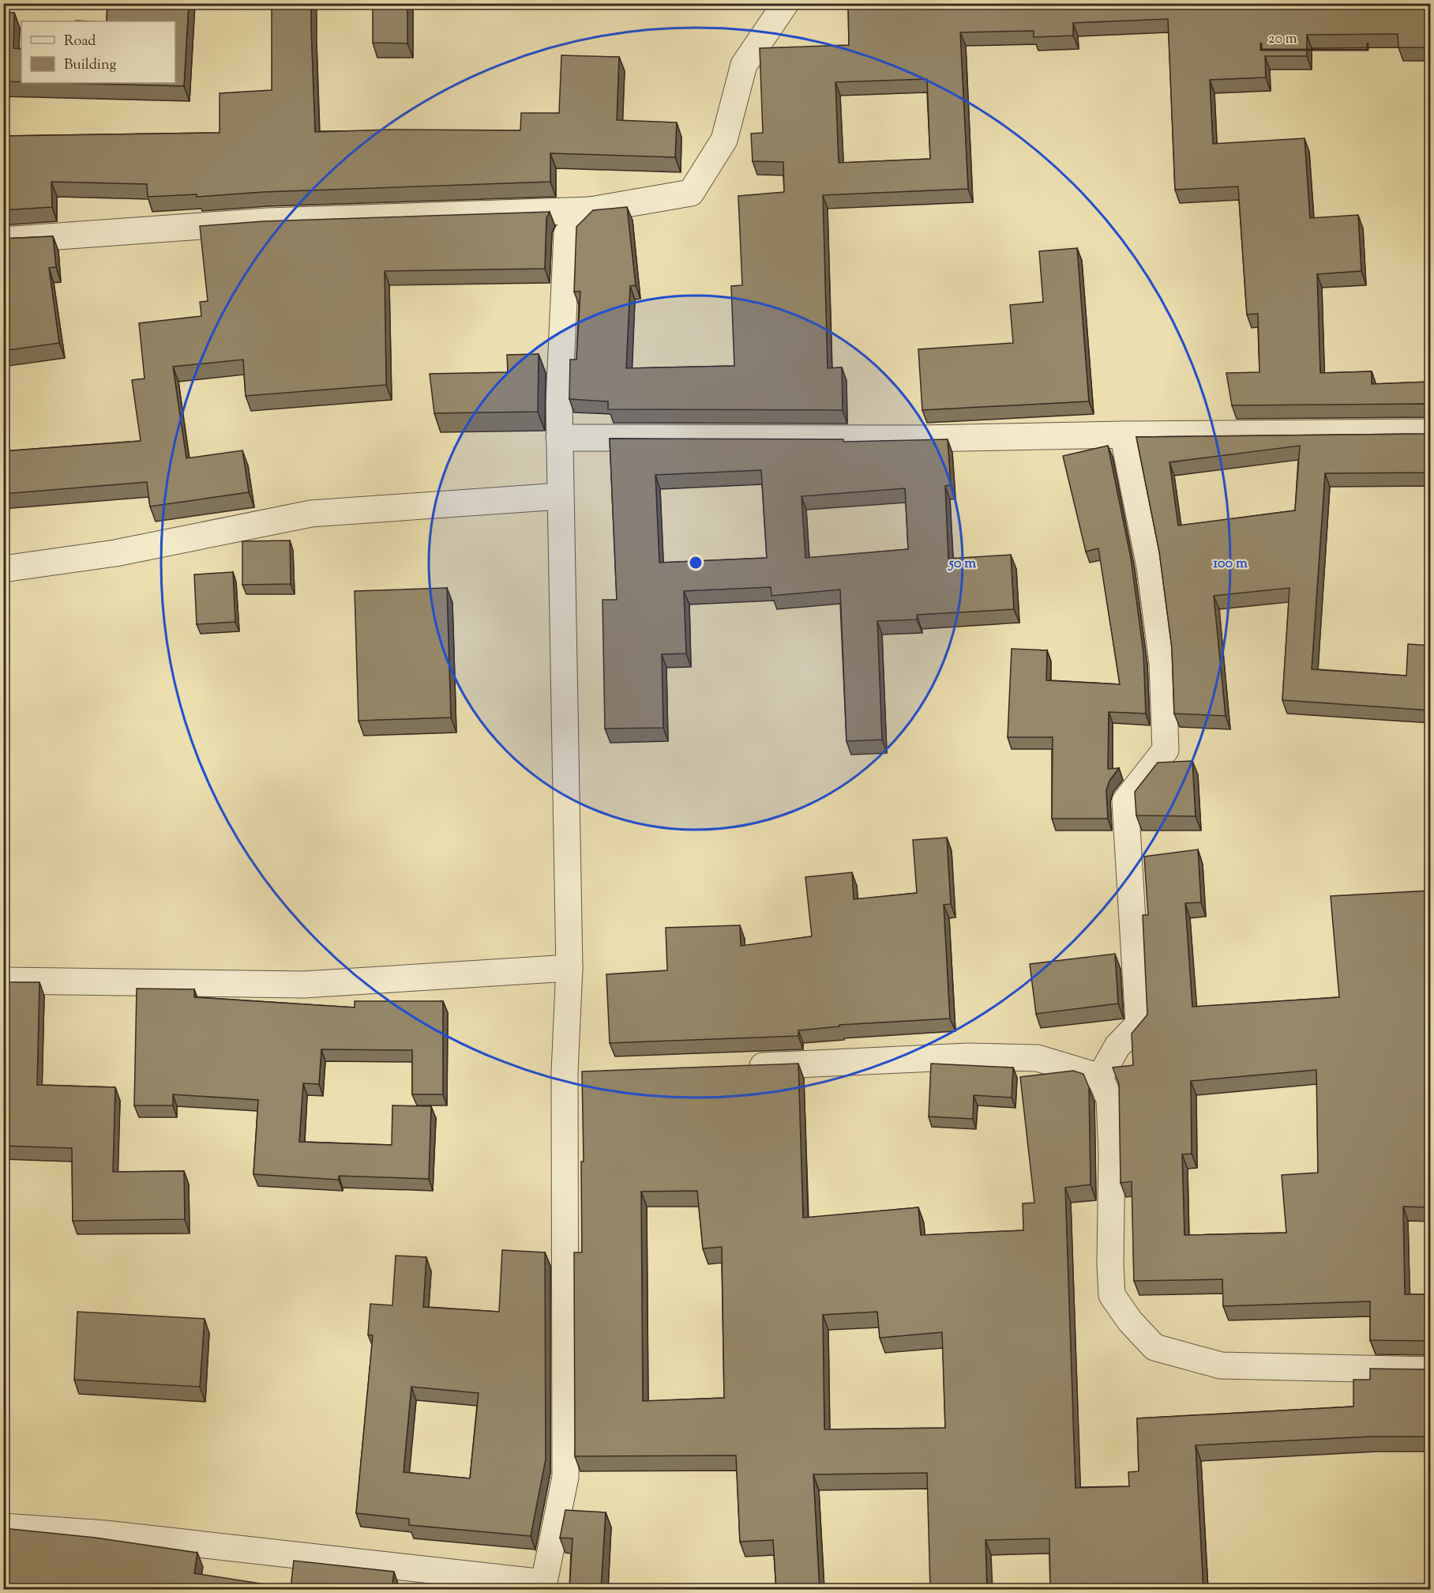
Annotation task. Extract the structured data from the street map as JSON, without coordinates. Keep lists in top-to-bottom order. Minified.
{"legend":["Road","Building"],"scale_bar":"20 m","rings":["50 m","100 m"]}
